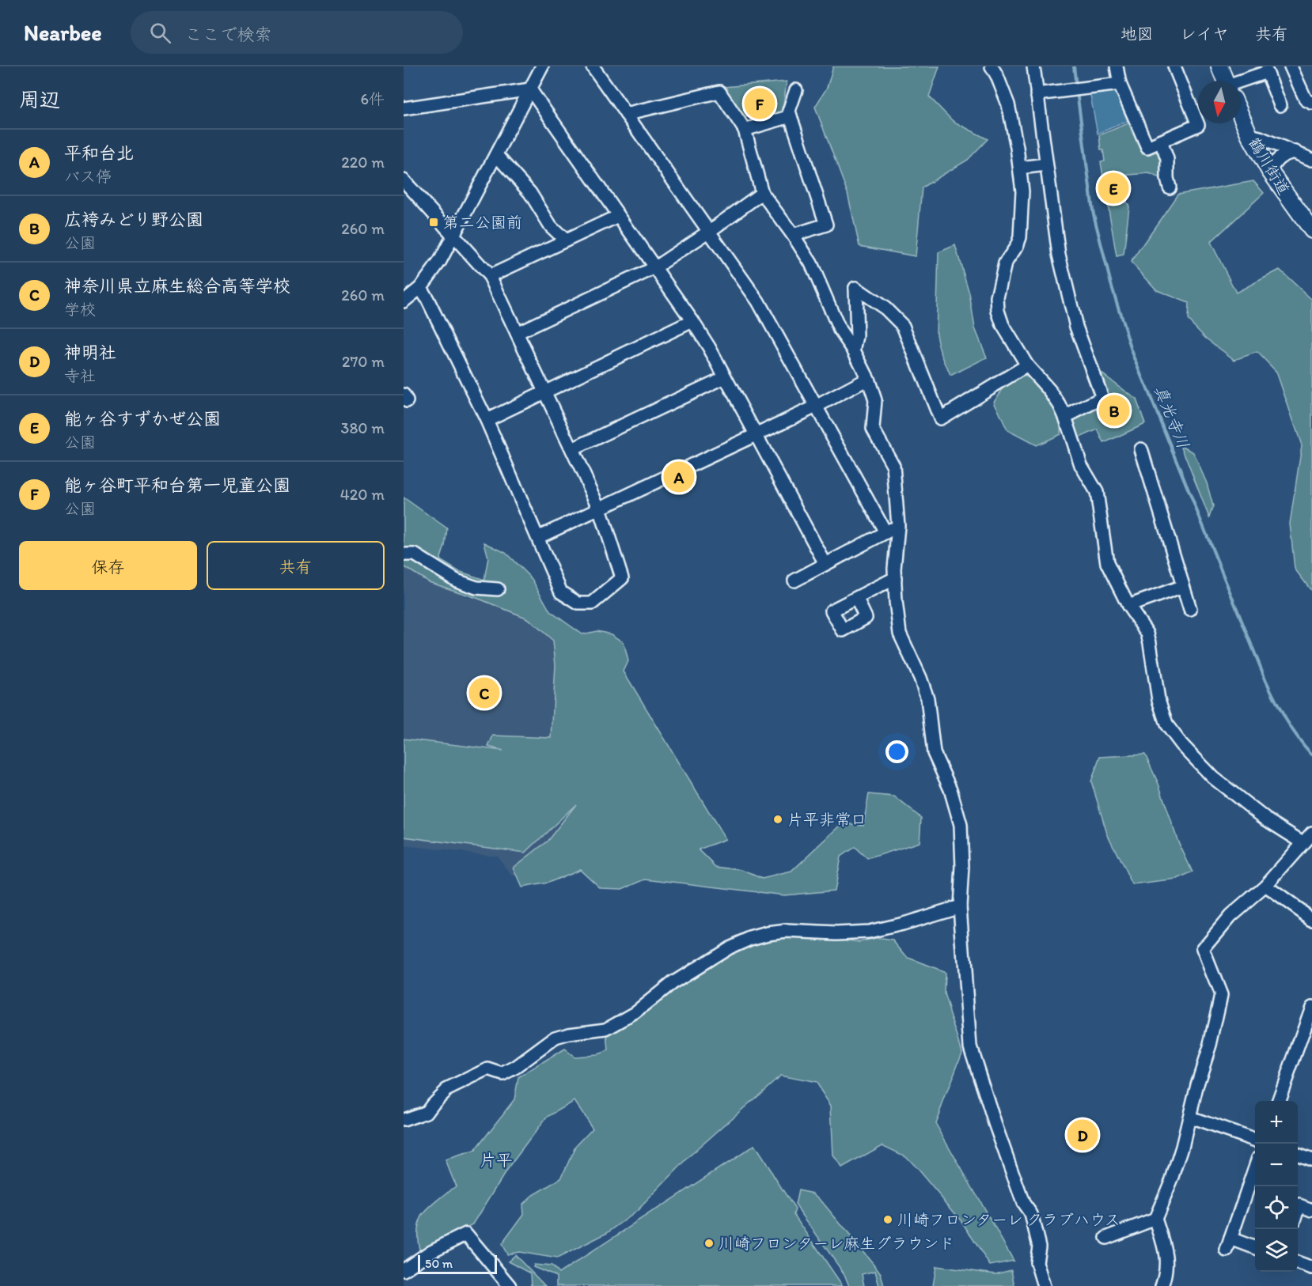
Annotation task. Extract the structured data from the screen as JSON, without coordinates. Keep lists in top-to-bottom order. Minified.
{"streets":{"main road":["鶴川街道"]},"districts":["片平"],"water":["真光寺川"],"places":{"transit":["第二公園前"],"other":["片平非常口","川崎フロンターレ クラブハウス","川崎フロンターレ麻生グラウンド"]},"scale_bar":"50 m","north":"bottom","page":{"header":"Nearbee","search":"ここで検索","nav":["地図","レイヤ","共有"],"heading":["周辺","6件"],"pins":["F","E","B","A","C","D"],"list":[{"mark":"A","name":"平和台北","note":"バス停","value":"220 m"},{"mark":"B","name":"広袴みどり野公園","note":"公園","value":"260 m"},{"mark":"C","name":"神奈川県立麻生総合高等学校","note":"学校","value":"260 m"},{"mark":"D","name":"神明社","note":"寺社","value":"270 m"},{"mark":"E","name":"能ヶ谷すずかぜ公園","note":"公園","value":"380 m"},{"mark":"F","name":"能ヶ谷町平和台第一児童公園","note":"公園","value":"420 m"}],"buttons":["保存","共有"],"map_buttons":["+","−"],"scale":"50 m"}}
